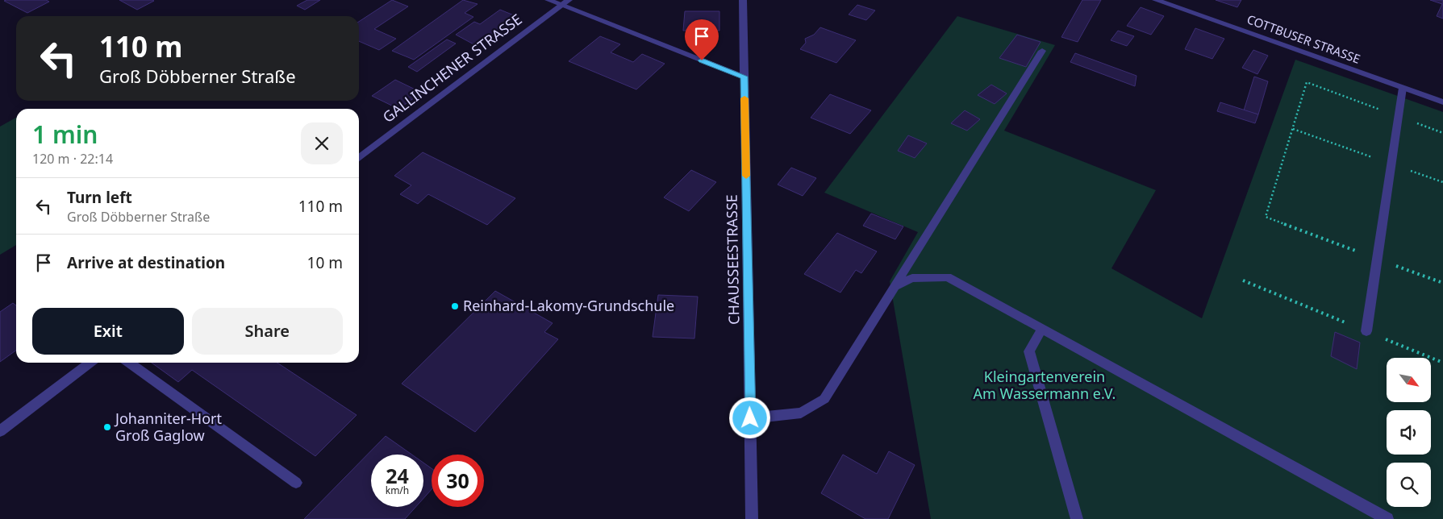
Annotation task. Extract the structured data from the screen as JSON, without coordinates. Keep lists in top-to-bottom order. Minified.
{"streets":{"street":["COTTBUSER STRASSE","GALLINCHENER STRASSE","CHAUSSEESTRASSE"]},"parks":["Kleingartenverein Am Wassermann e.V."],"places":["Reinhard-Lakomy-Grundschule","Johanniter-Hort Groß Gaglow"],"north":"bottom right","page":{"turn":["110 m","Groß Döbberner Straße"],"heading":["1 min","120 m · 22:14"],"list":[{"name":"Turn left","note":"Groß Döbberner Straße","value":"110 m"},{"name":"Arrive at destination","value":"10 m"}],"buttons":["Exit","Share"],"speed":"24 km/h","limit":"30"}}
